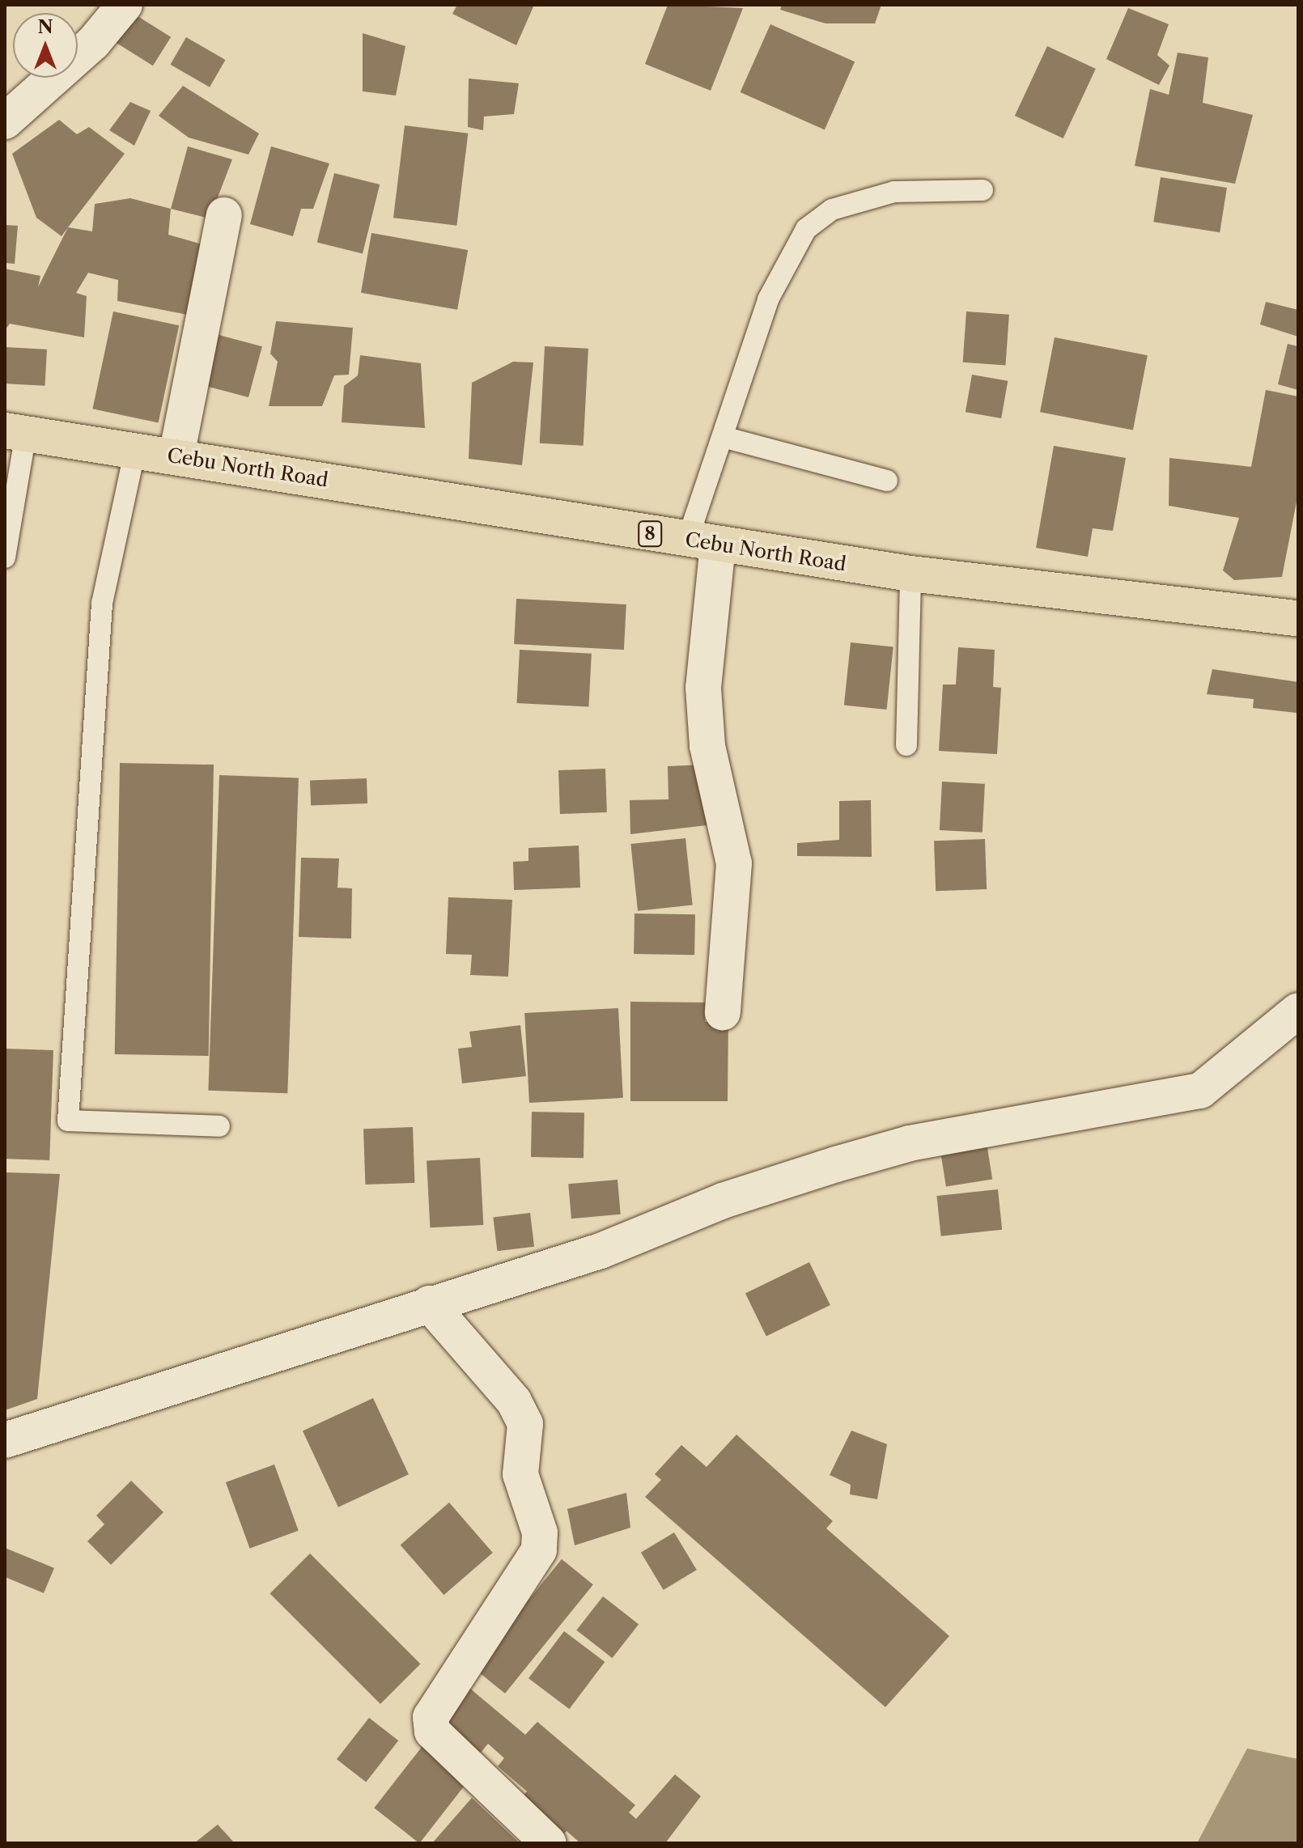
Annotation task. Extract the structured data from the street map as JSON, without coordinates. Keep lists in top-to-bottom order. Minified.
{"streets":{"main road":["Cebu North Road","8"]},"north":"top"}
